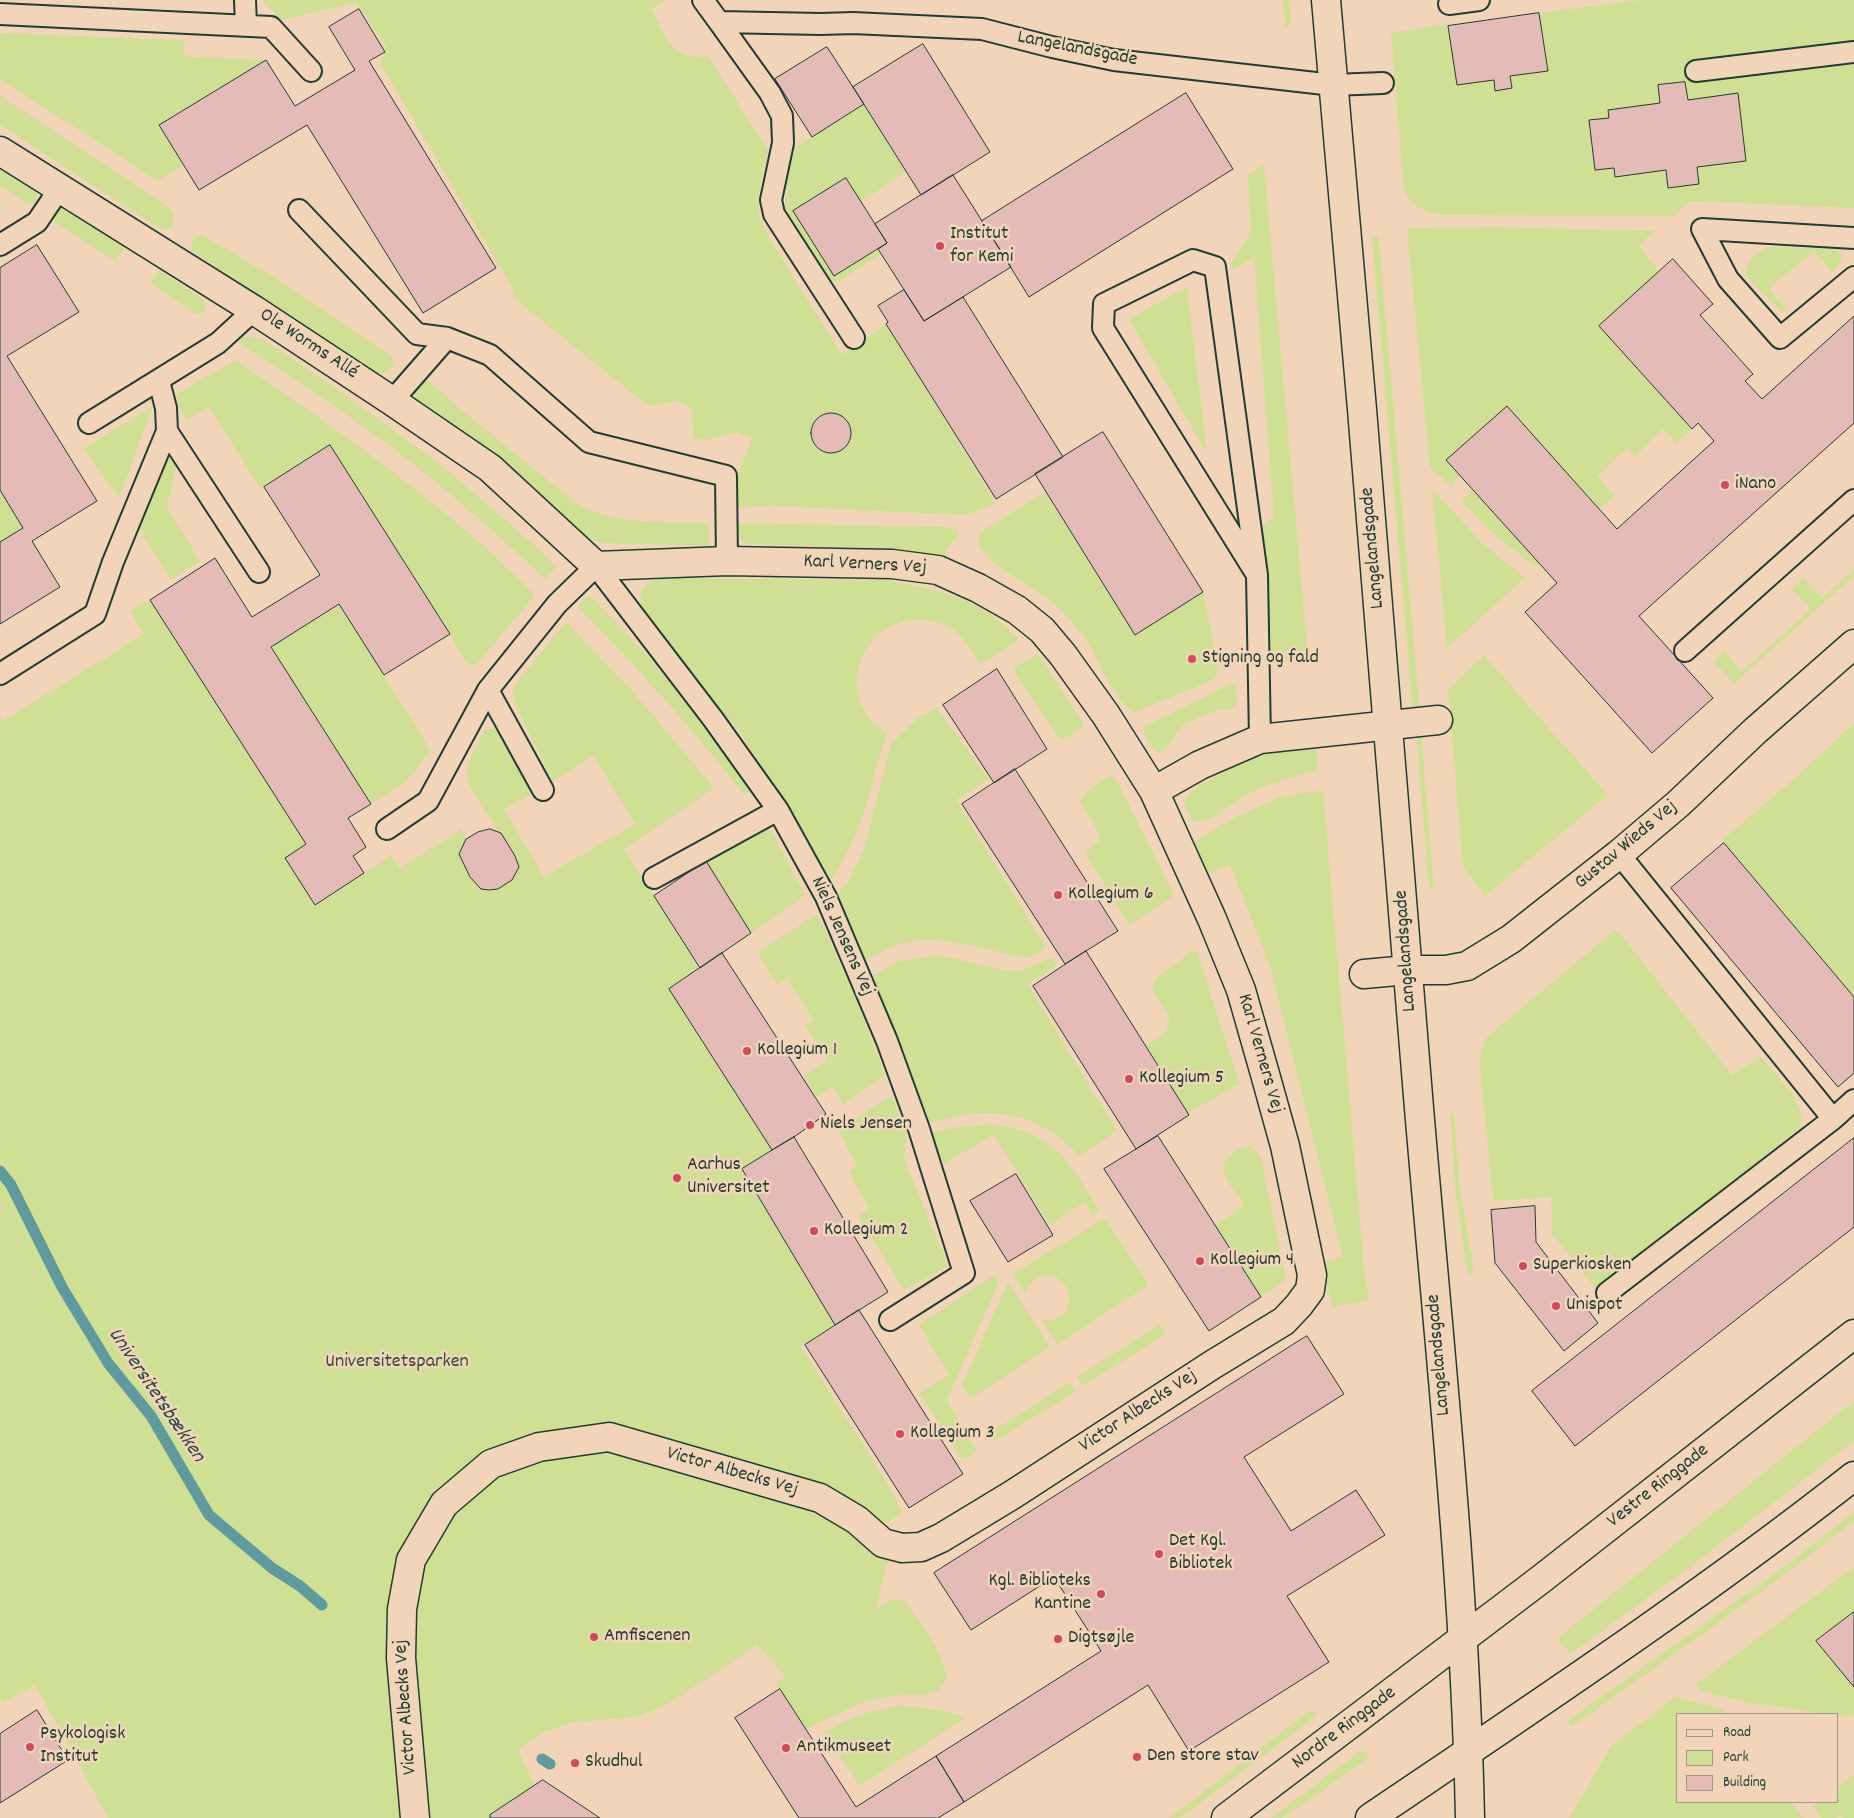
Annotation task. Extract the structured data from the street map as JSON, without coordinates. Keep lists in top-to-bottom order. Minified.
{"streets":{"street":["Langelandsgade","Ole Worms Allé","Karl Verners Vej","Gustav Wieds Vej","Victor Albecks Vej","Vestre Ringgade","Nordre Ringgade"],"lane":["Niels Jensens Vej"]},"crossings":[["Langelandsgade","Gustav Wieds Vej"],["Langelandsgade","Vestre Ringgade"],["Langelandsgade","Nordre Ringgade"],["Ole Worms Allé","Karl Verners Vej"],["Ole Worms Allé","Niels Jensens Vej"],["Karl Verners Vej","Niels Jensens Vej"],["Karl Verners Vej","Victor Albecks Vej"],["Vestre Ringgade","Nordre Ringgade"]],"water":["Universitetsbækken"],"parks":["Universitetsparken"],"places":["Institut for Kemi","iNano","Stigning og fald","Kollegium 6","Kollegium 1","Kollegium 5","Niels Jensen","Aarhus Universitet","Kollegium 2","Kollegium 4","Superkiosken","Unispot","Kollegium 3","Det Kgl. Bibliotek","Kgl. Biblioteks Kantine","Amfiscenen","Digtsøjle","Psykologisk Institut","Antikmuseet","Den store stav","Skudhul"],"legend":["Road","Park","Building"]}
